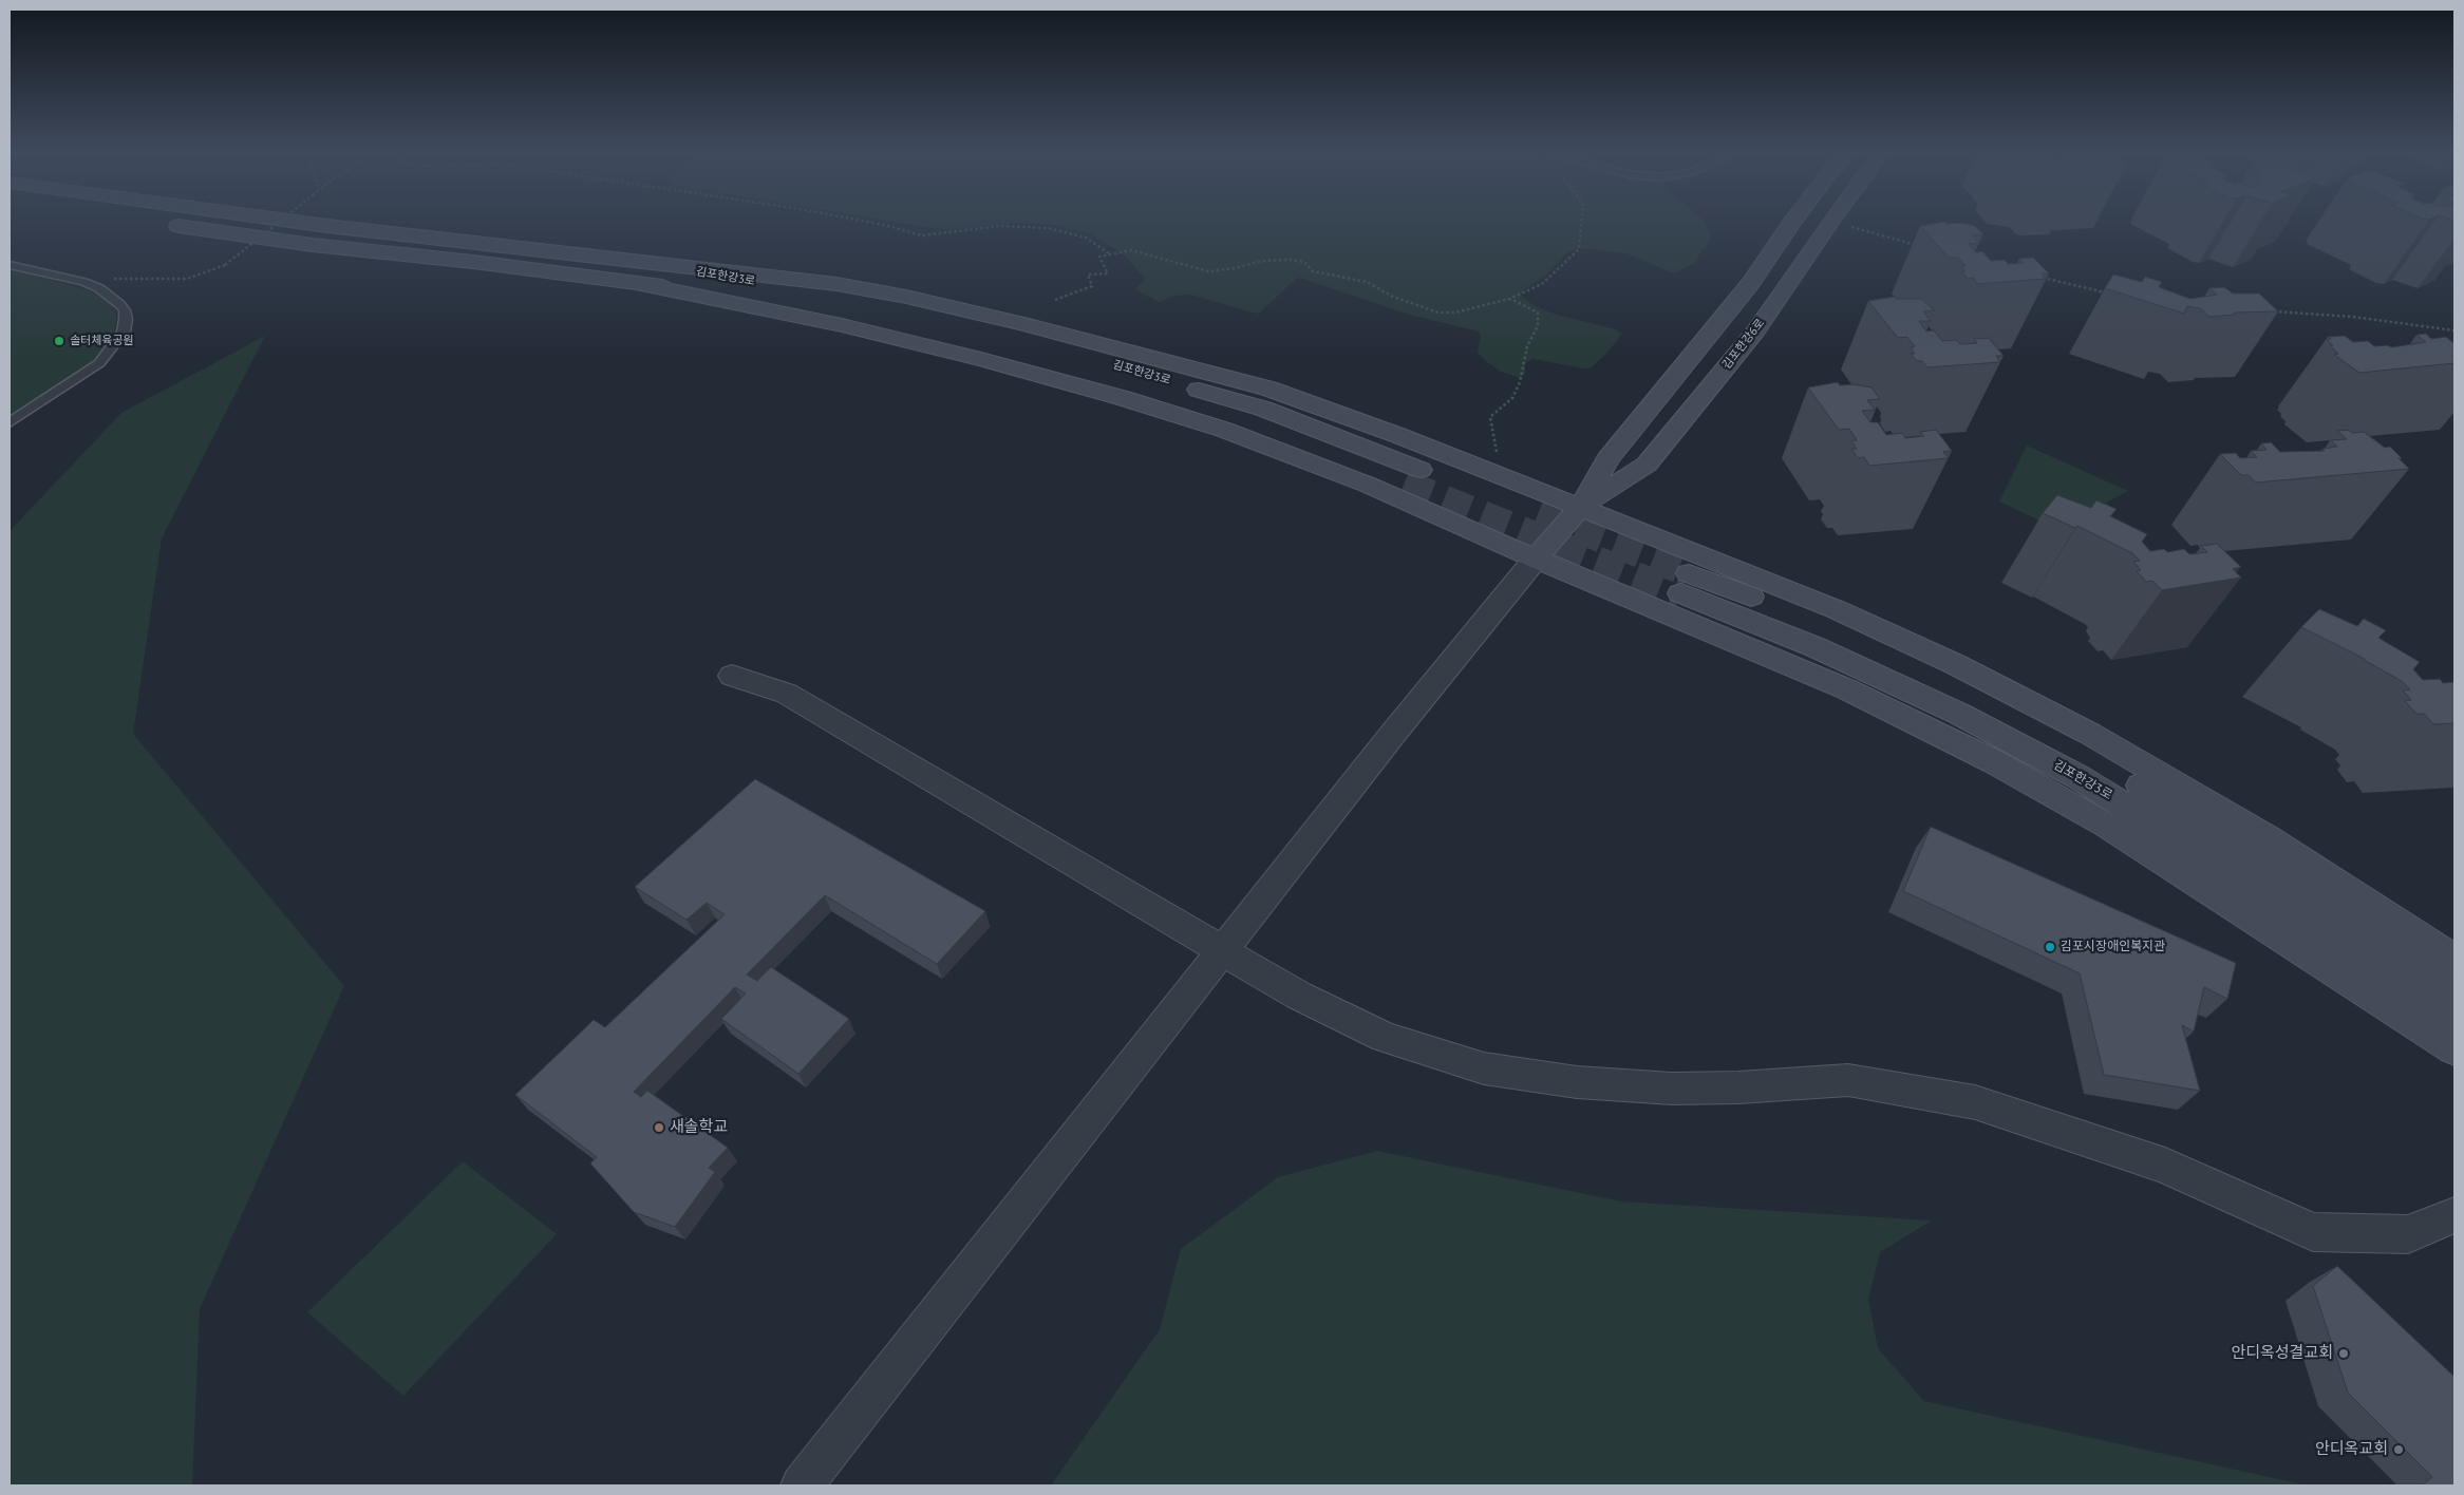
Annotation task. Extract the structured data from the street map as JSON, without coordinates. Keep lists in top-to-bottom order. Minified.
{"streets":{"street":["김포한강3로","김포한강6로"]},"places":["솔터체육공원","김포시장애인복지관","새솔학교","안디옥성결교회","안디옥교회"]}
